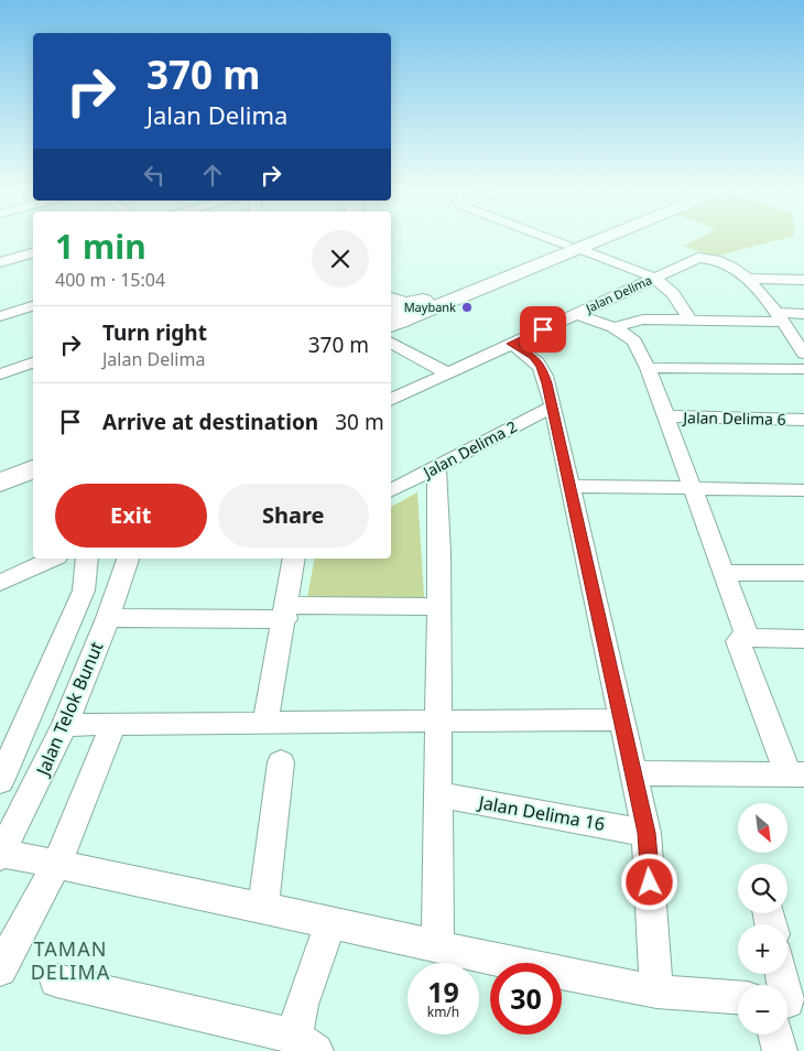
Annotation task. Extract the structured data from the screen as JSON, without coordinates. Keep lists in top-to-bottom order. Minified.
{"streets":{"street":["Jalan Delima","Jalan Delima 6","Jalan Delima 2","Jalan Telok Bunut","Jalan Delima 16"]},"districts":["TAMAN DELIMA"],"places":["Maybank"],"north":"bottom right","page":{"turn":["370 m","Jalan Delima"],"heading":["1 min","400 m · 15:04"],"list":[{"name":"Turn right","note":"Jalan Delima","value":"370 m"},{"name":"Arrive at destination","value":"30 m"}],"buttons":["Exit","Share"],"map_buttons":["+","−"],"speed":"19 km/h","limit":"30"}}
